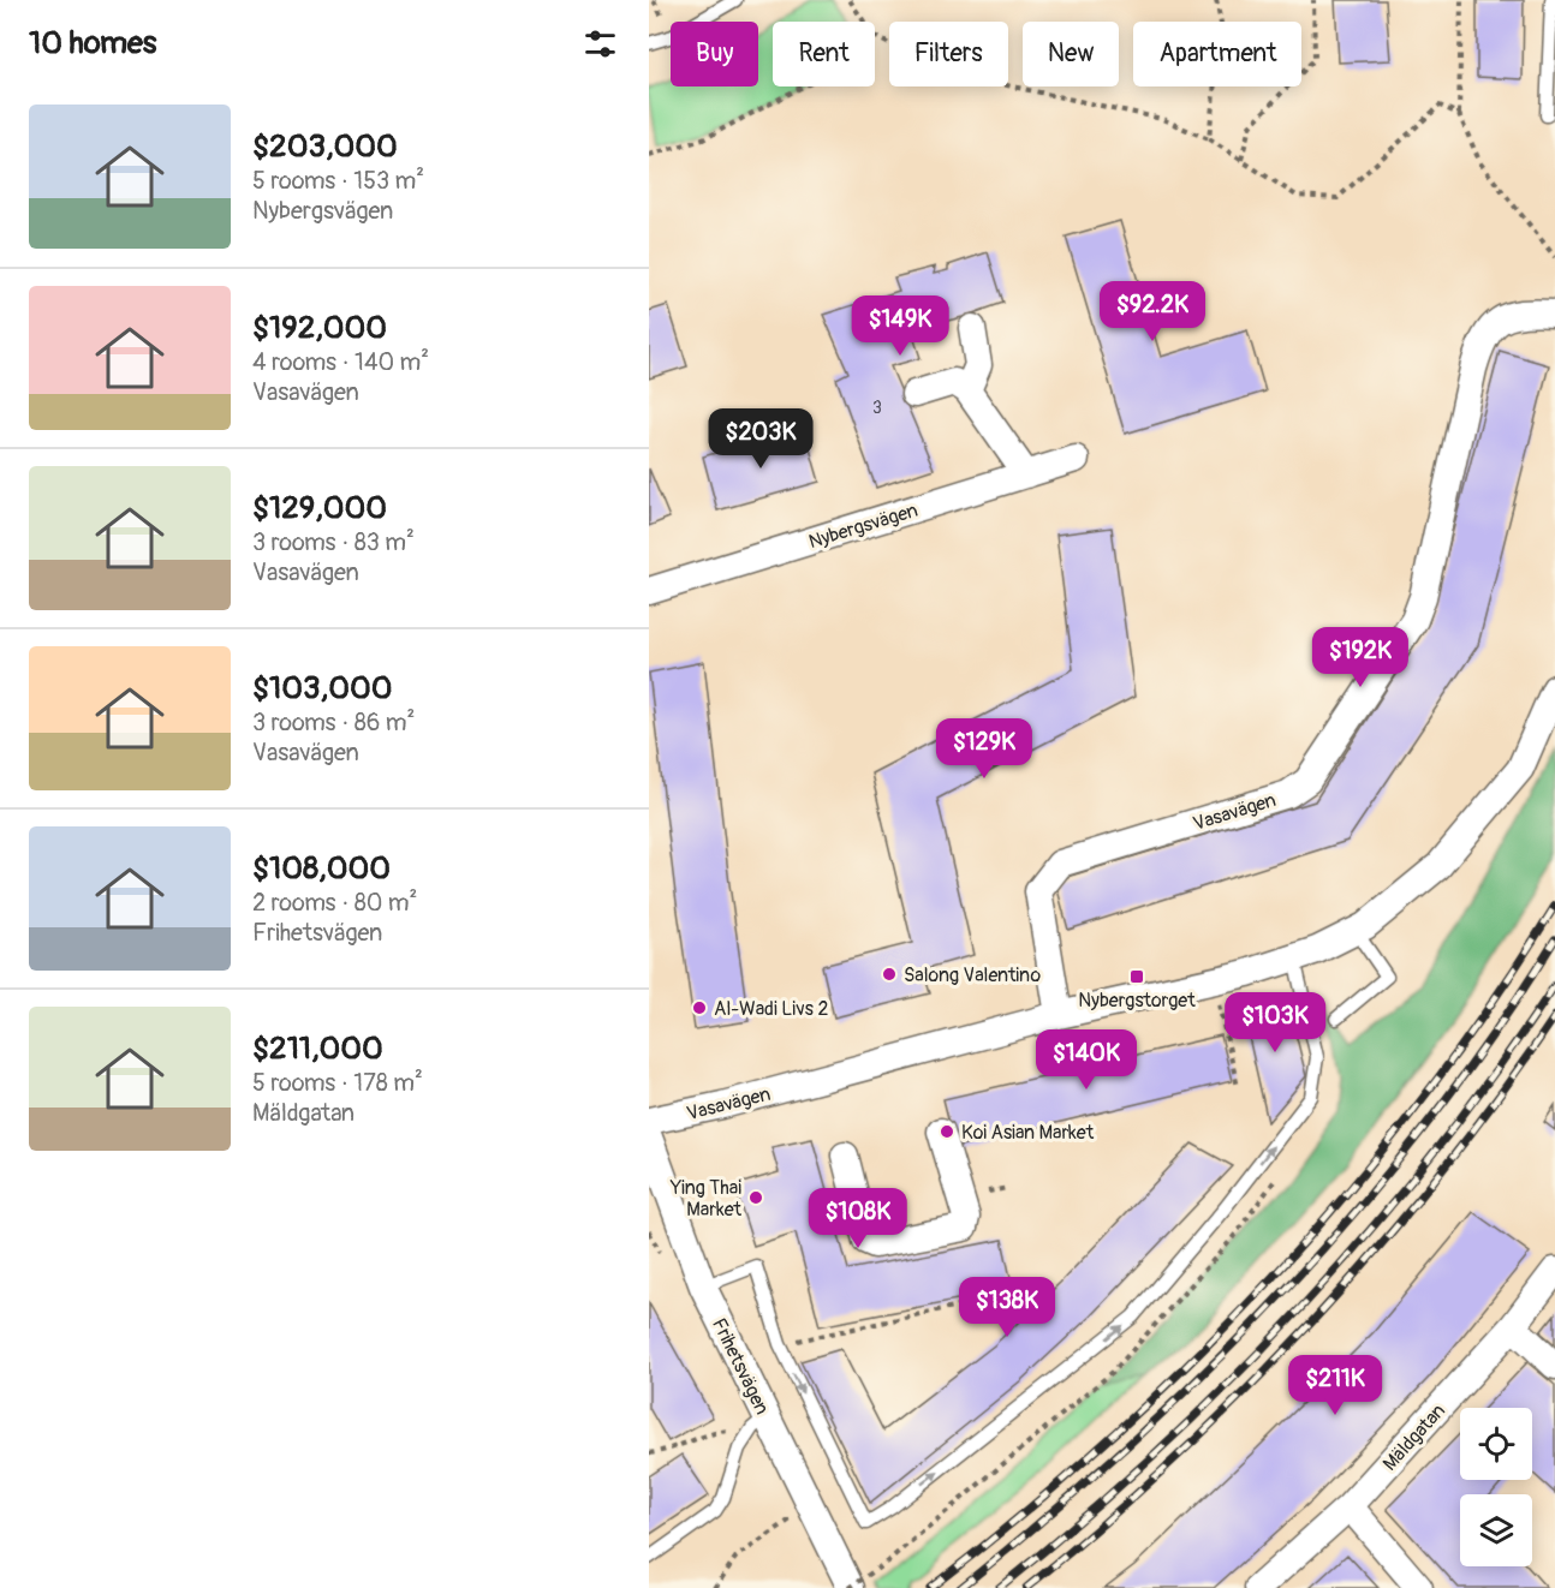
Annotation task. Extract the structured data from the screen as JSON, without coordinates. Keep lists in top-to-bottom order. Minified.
{"streets":{"street":["Nybergsvägen","Vasavägen","Frihetsvägen","Mäldgatan"]},"places":{"other":["Salong Valentino","Al-Wadi Livs 2","Koi Asian Market","Ying Thai Market"],"transit":["Nybergstorget"]},"house_numbers":["3"],"page":{"heading":"10 homes","chip":["Buy","Rent","Filters","New","Apartment"],"list":[{"name":"$203,000","note":"5 rooms · 153 m² · Nybergsvägen"},{"name":"$192,000","note":"4 rooms · 140 m² · Vasavägen"},{"name":"$129,000","note":"3 rooms · 83 m² · Vasavägen"},{"name":"$103,000","note":"3 rooms · 86 m² · Vasavägen"},{"name":"$108,000","note":"2 rooms · 80 m² · Frihetsvägen"},{"name":"$211,000","note":"5 rooms · 178 m² · Mäldgatan"}],"price":["$92.2K","$149K","$203K","$192K","$129K","$103K","$140K","$108K","$138K","$211K"]}}
